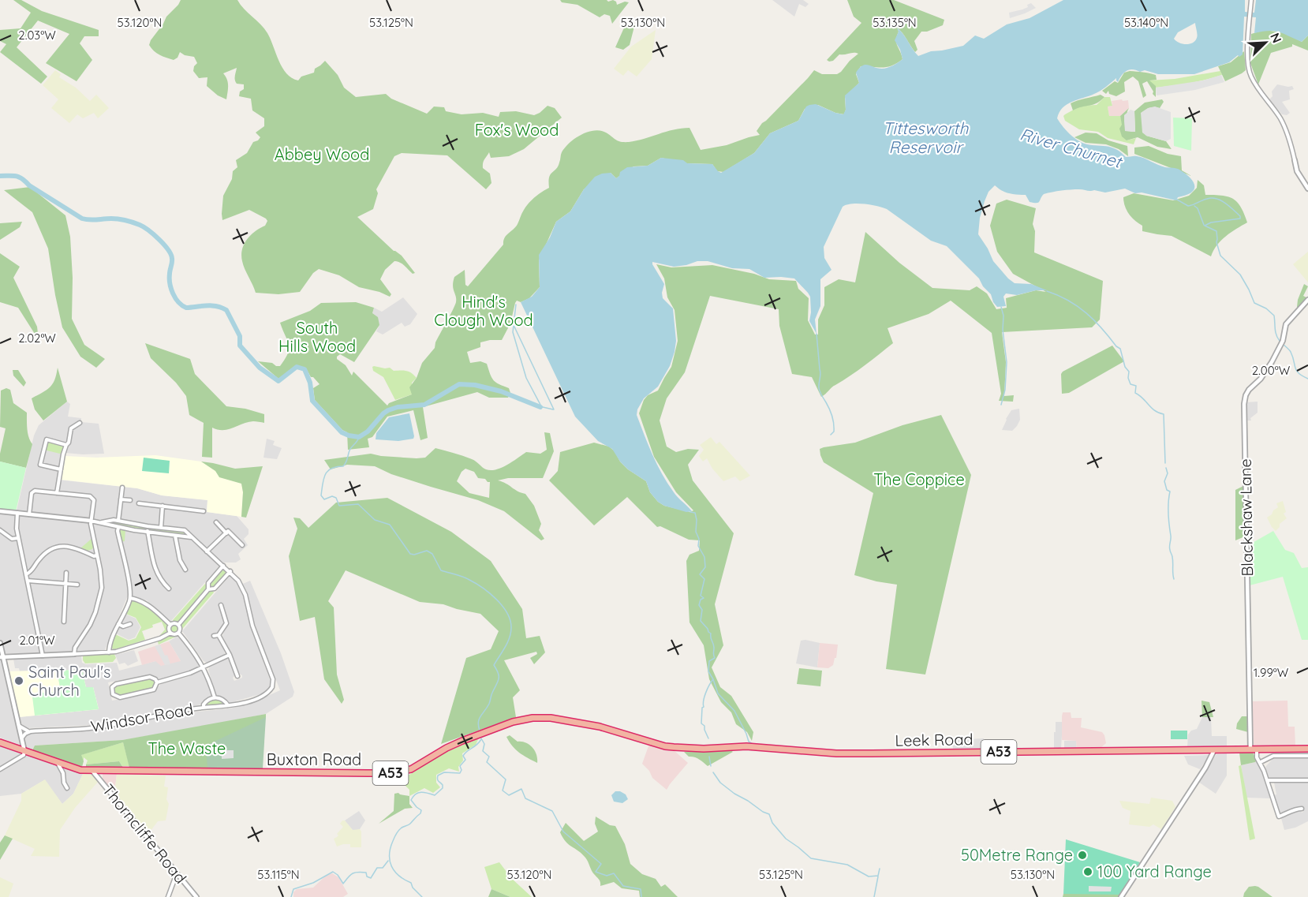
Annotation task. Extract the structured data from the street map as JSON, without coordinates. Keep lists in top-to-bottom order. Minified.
{"streets":{"highway":["Leek Road","A53","Buxton Road"],"street":["Blackshaw Lane","Windsor Road","Thorncliffe Road"]},"crossings":[["Blackshaw Lane","Leek Road"],["Leek Road","Buxton Road"],["Buxton Road","Thorncliffe Road"]],"water":["Tittesworth Reservoir","River Churnet"],"parks":["Fox's Wood","Abbey Wood","Hind's Clough Wood","South Hills Wood","The Coppice","The Waste"],"places":["Saint Paul's Church","50Metre Range","100 Yard Range"],"north":"top right","coordinates":["53.120°N","53.125°N","53.130°N","53.135°N","53.140°N","2.03°W","2.02°W","2.00°W","2.01°W","1.99°W","53.115°N"]}
